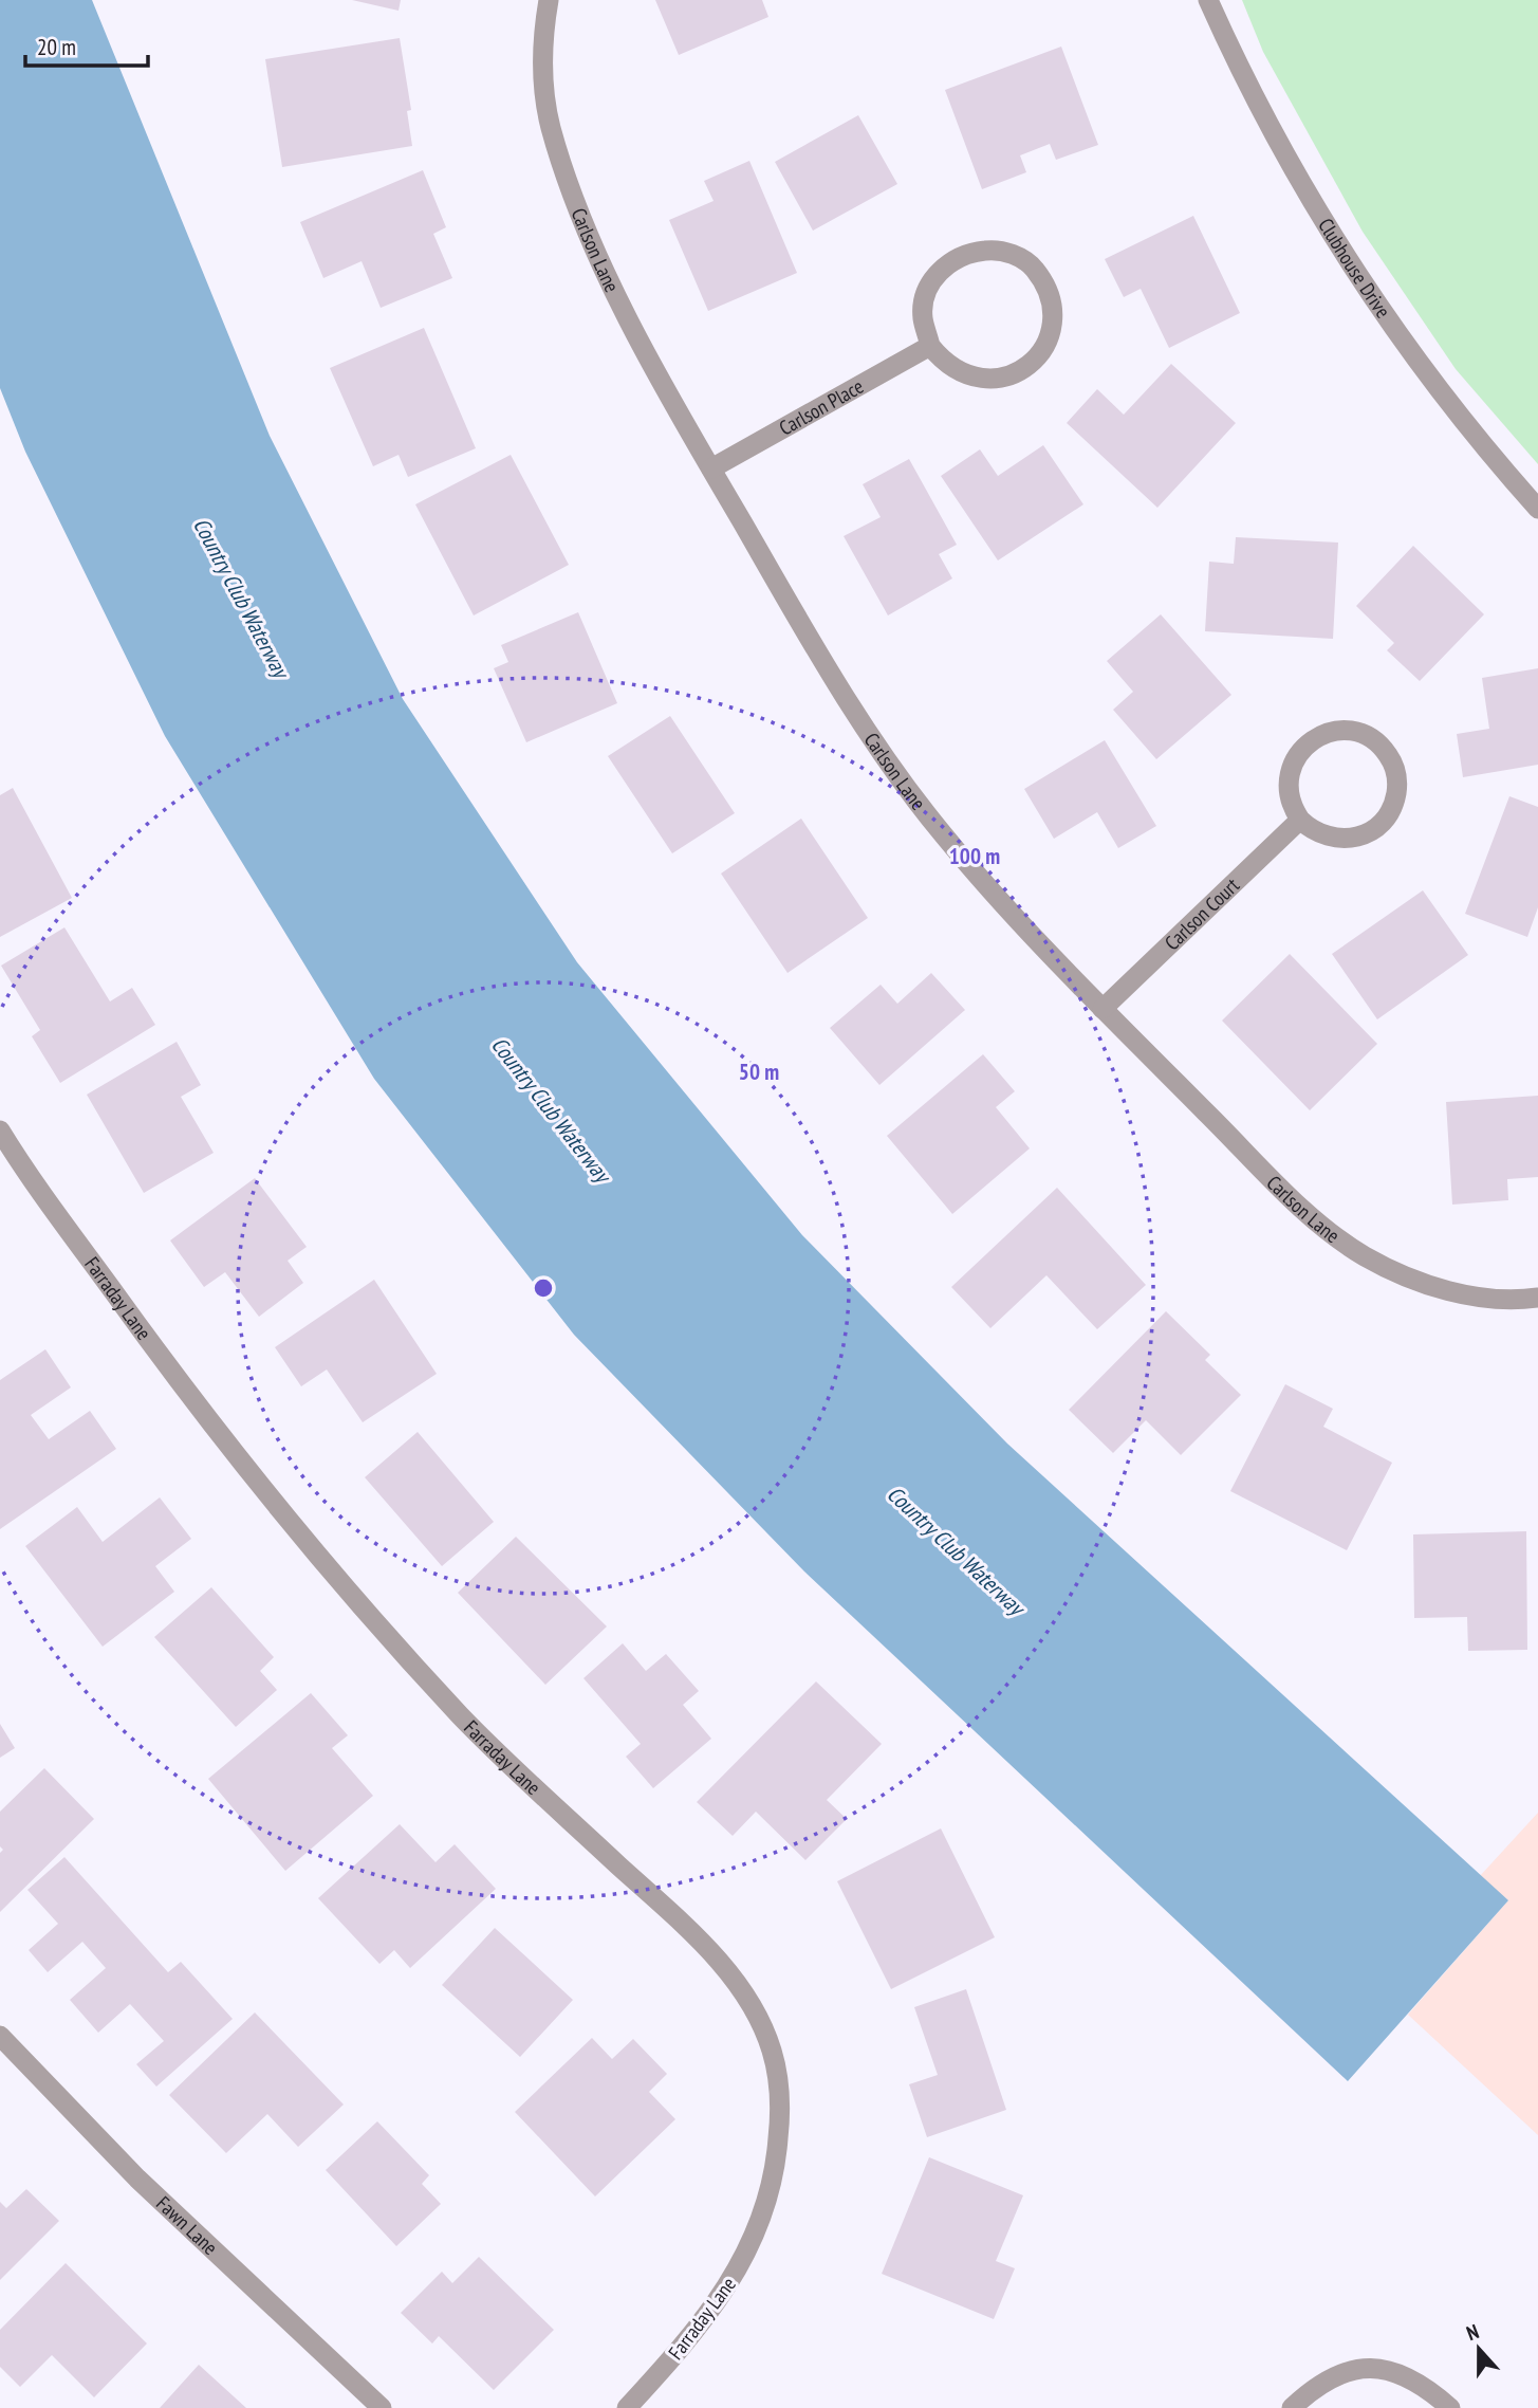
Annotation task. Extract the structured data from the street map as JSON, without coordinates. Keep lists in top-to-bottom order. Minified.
{"streets":{"street":["Carlson Lane","Clubhouse Drive","Carlson Place","Carlson Court","Farraday Lane","Fawn Lane"]},"crossings":[["Carlson Lane","Carlson Place"],["Carlson Lane","Carlson Court"]],"water":["Country Club Waterway"],"scale_bar":"20 m","north":"top","rings":["100 m","50 m"]}
